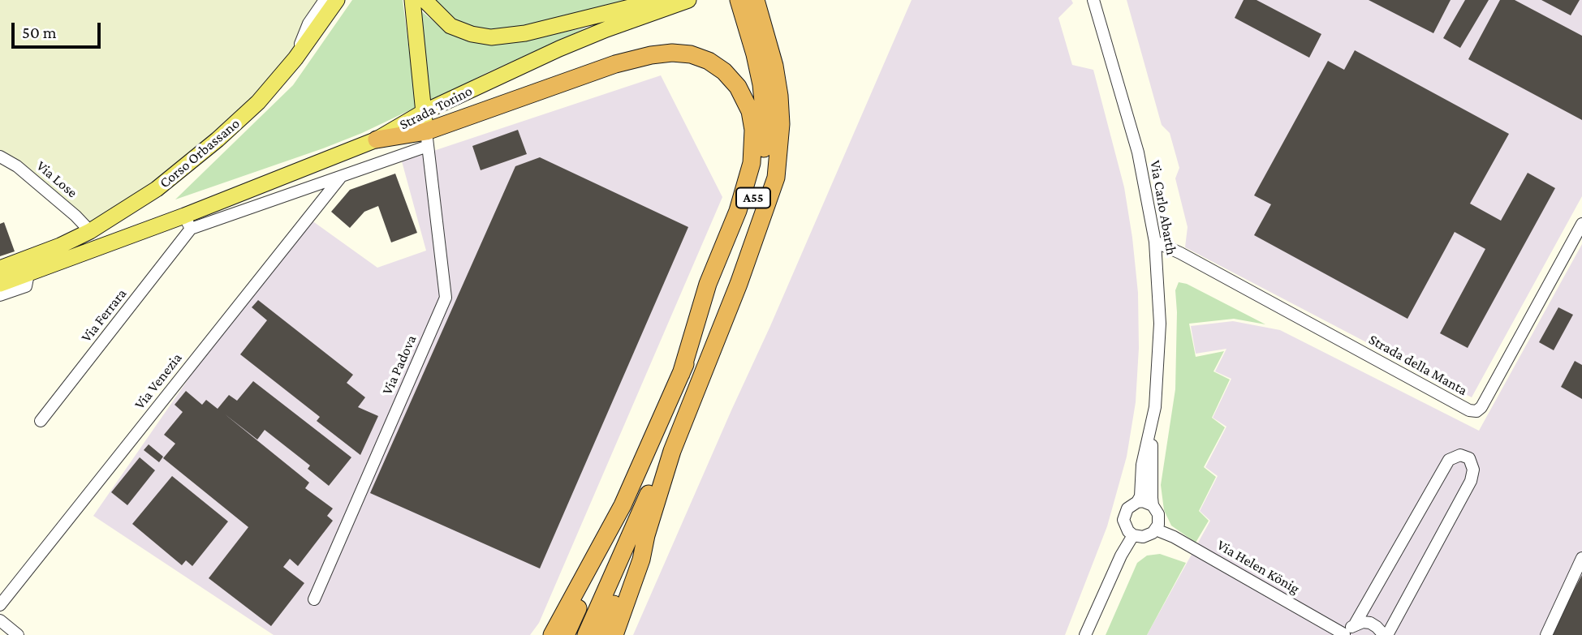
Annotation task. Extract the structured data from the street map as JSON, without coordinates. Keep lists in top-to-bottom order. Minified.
{"streets":{"highway":["A55"],"main road":["Strada Torino","Corso Orbassano"],"street":["Via Lose","Via Carlo Abarth","Via Ferrara","Via Padova","Strada della Manta","Via Venezia","Via Helen König"]},"crossings":[["Strada Torino","Via Ferrara"],["Strada Torino","Via Padova"],["Strada Torino","Via Venezia"],["Corso Orbassano","Via Lose"],["Via Carlo Abarth","Strada della Manta"],["Via Carlo Abarth","Via Helen König"]],"scale_bar":"50 m"}
